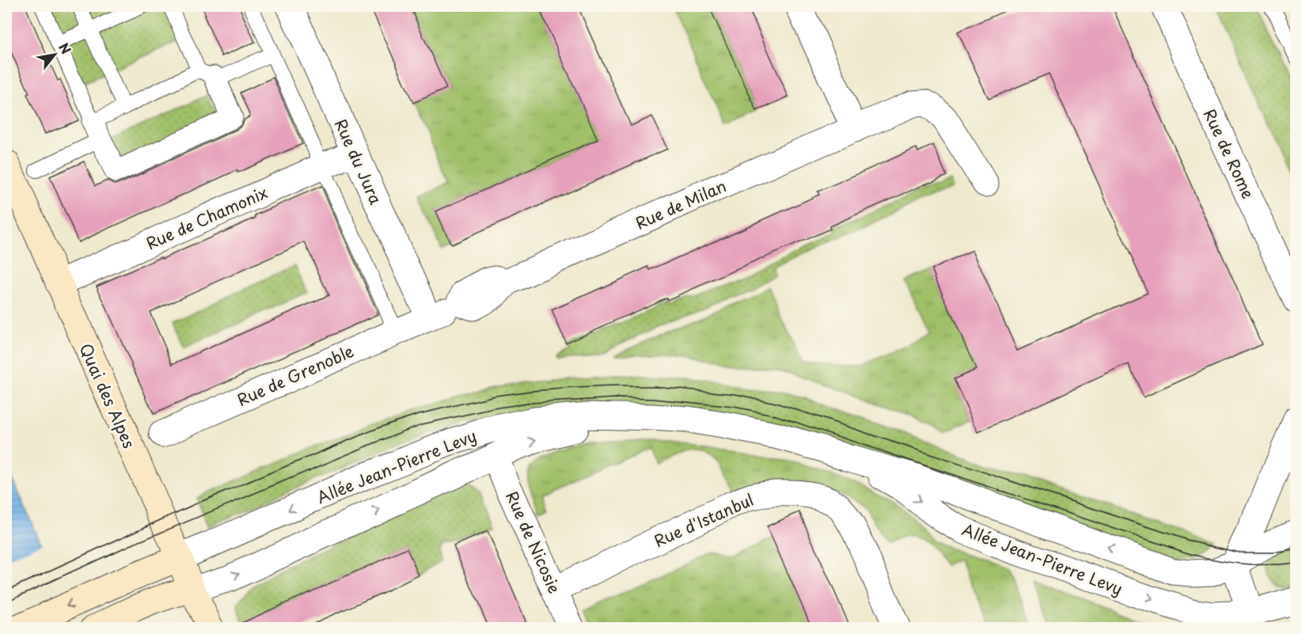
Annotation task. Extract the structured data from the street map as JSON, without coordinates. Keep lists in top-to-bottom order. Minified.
{"streets":{"main road":["Quai des Alpes"],"street":["Rue de Rome","Rue du Jura","Rue de Milan","Rue de Chamonix","Rue de Grenoble","Allée Jean-Pierre Levy","Rue d'Istanbul","Rue de Nicosie"]},"crossings":[["Rue du Jura","Rue de Milan"],["Rue du Jura","Rue de Chamonix"],["Rue du Jura","Rue de Grenoble"],["Rue de Milan","Rue de Grenoble"],["Rue de Chamonix","Quai des Alpes"],["Quai des Alpes","Allée Jean-Pierre Levy"],["Allée Jean-Pierre Levy","Rue de Nicosie"],["Rue d'Istanbul","Rue de Nicosie"]],"north":"top right"}
